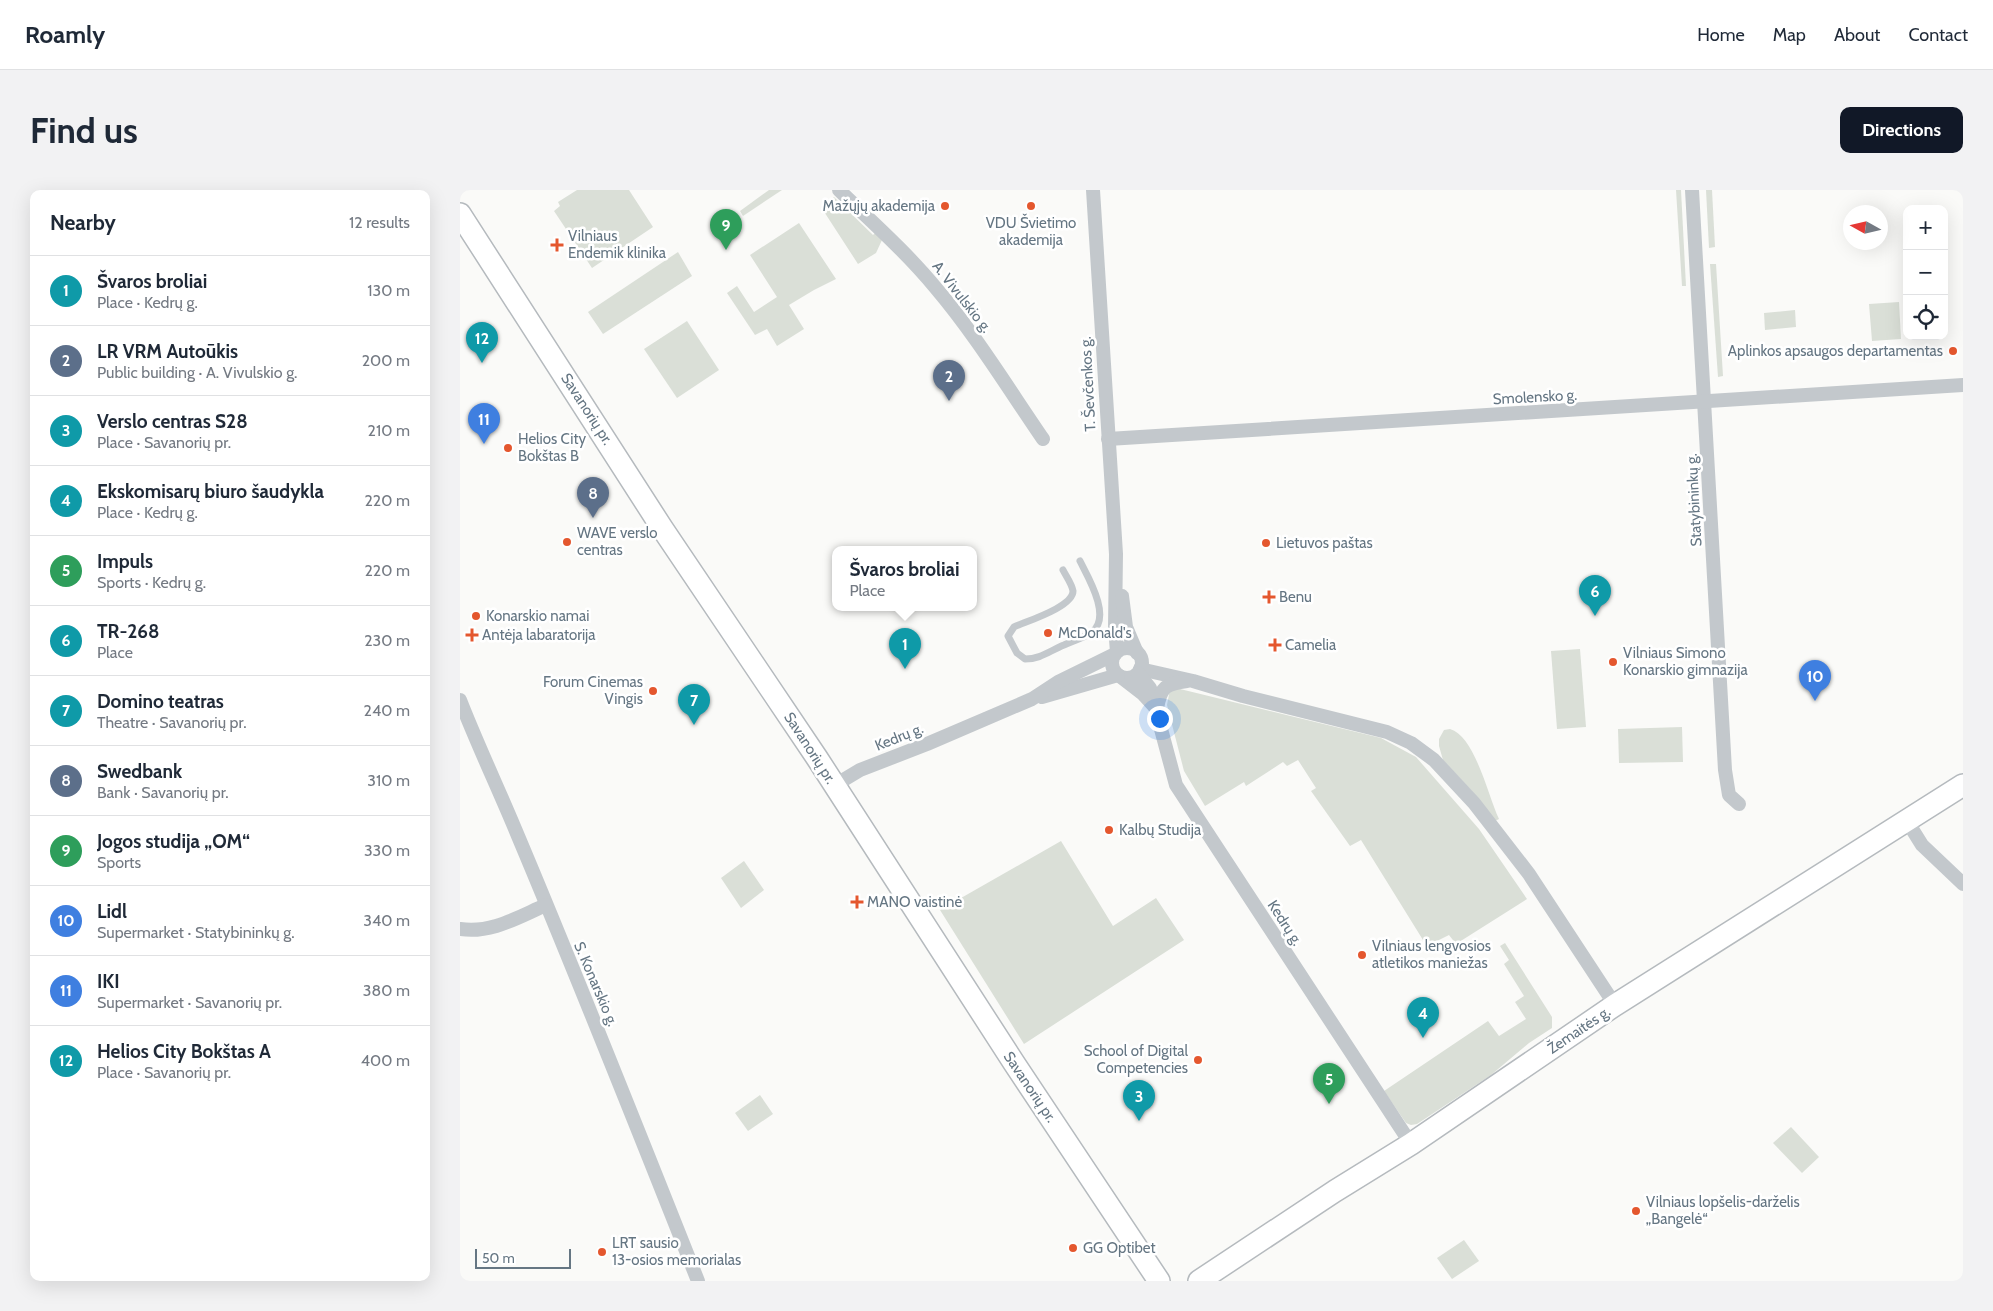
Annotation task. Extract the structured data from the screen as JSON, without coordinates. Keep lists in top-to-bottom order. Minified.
{"streets":{"main road":["Savanorių pr.","Žemaitės g."],"street":["A. Vivulskio g.","T. Ševčenkos g.","Smolensko g.","Statybininkų g.","Kedrų g.","S. Konarskio g."]},"crossings":[["T. Ševčenkos g.","Smolensko g."],["T. Ševčenkos g.","Kedrų g."],["Smolensko g.","Statybininkų g."],["Savanorių pr.","Kedrų g."],["Kedrų g.","Žemaitės g."]],"places":{"other":["Mažųjų akademija","VDU Švietimo akademija","Aplinkos apsaugos departamentas","Helios City Bokštas B","WAVE verslo centras","Lietuvos paštas","Konarskio namai","McDonald's","Vilniaus Simono Konarskio gimnazija","Forum Cinemas Vingis","Kalbų Studija","Vilniaus lengvosios atletikos maniežas","School of Digital Competencies","Vilniaus lopšelis-darželis „Bangelė“","GG Optibet","LRT sausio 13-osios memorialas"],"health":["Vilniaus Endemik klinika","Benu","Antėja labaratorija","Camelia","MANO vaistinė"]},"scale_bar":"50 m","north":"left","page":{"header":"Roamly","nav":["Home","Map","About","Contact"],"buttons":"Directions","title":"Find us","heading":["Nearby","12 results"],"map_buttons":["+","−"],"pins":["9","12","2","11","8","6","1","10","7","4","5","3"],"list":[{"mark":"1","name":"Švaros broliai","note":"Place · Kedrų g.","value":"130 m"},{"mark":"2","name":"LR VRM Autoūkis","note":"Public building · A. Vivulskio g.","value":"200 m"},{"mark":"3","name":"Verslo centras S28","note":"Place · Savanorių pr.","value":"210 m"},{"mark":"4","name":"Ekskomisarų biuro šaudykla","note":"Place · Kedrų g.","value":"220 m"},{"mark":"5","name":"Impuls","note":"Sports · Kedrų g.","value":"220 m"},{"mark":"6","name":"TR-268","note":"Place","value":"230 m"},{"mark":"7","name":"Domino teatras","note":"Theatre · Savanorių pr.","value":"240 m"},{"mark":"8","name":"Swedbank","note":"Bank · Savanorių pr.","value":"310 m"},{"mark":"9","name":"Jogos studija „OM“","note":"Sports","value":"330 m"},{"mark":"10","name":"Lidl","note":"Supermarket · Statybininkų g.","value":"340 m"},{"mark":"11","name":"IKI","note":"Supermarket · Savanorių pr.","value":"380 m"},{"mark":"12","name":"Helios City Bokštas A","note":"Place · Savanorių pr.","value":"400 m"}],"popup":["Švaros broliai","Place"],"scale":"50 m"}}
